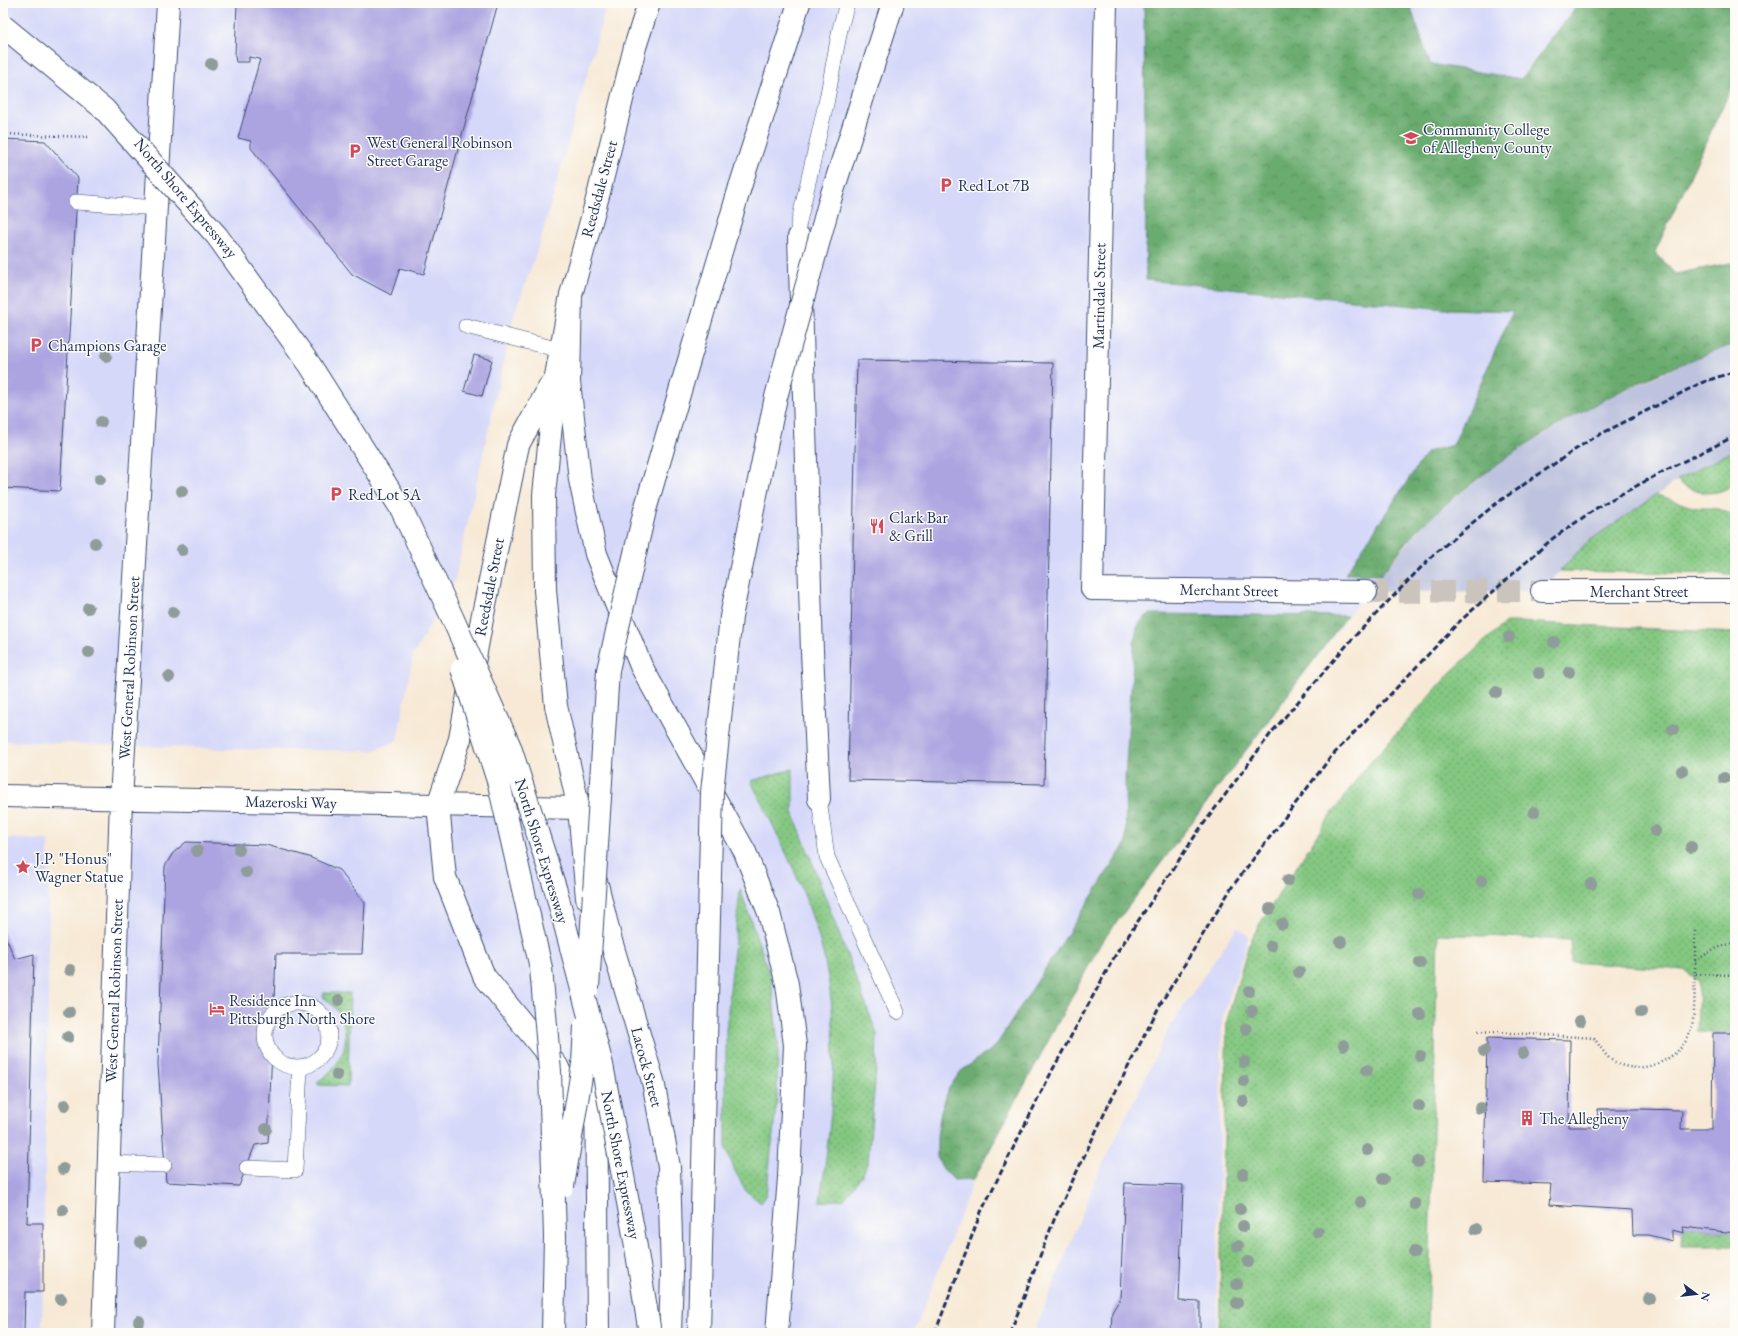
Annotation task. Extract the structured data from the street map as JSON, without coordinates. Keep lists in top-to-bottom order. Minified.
{"streets":{"main road":["Reedsdale Street","North Shore Expressway","Martindale Street","Merchant Street","West General Robinson Street","Mazeroski Way","Lacock Street"]},"crossings":[["Reedsdale Street","Mazeroski Way"],["Reedsdale Street","Lacock Street"],["Martindale Street","Merchant Street"],["West General Robinson Street","Mazeroski Way"],["Mazeroski Way","Lacock Street"]],"places":{"school or university":["Community College of Allegheny County"],"parking":["West General Robinson Street Garage","Red Lot 7B","Champions Garage","Red Lot 5A"],"restaurant":["Clark Bar & Grill"],"place":["J.P. \"Honus\" Wagner Statue"],"hotel":["Residence Inn Pittsburgh North Shore"],"building":["The Allegheny"]},"north":"right"}
